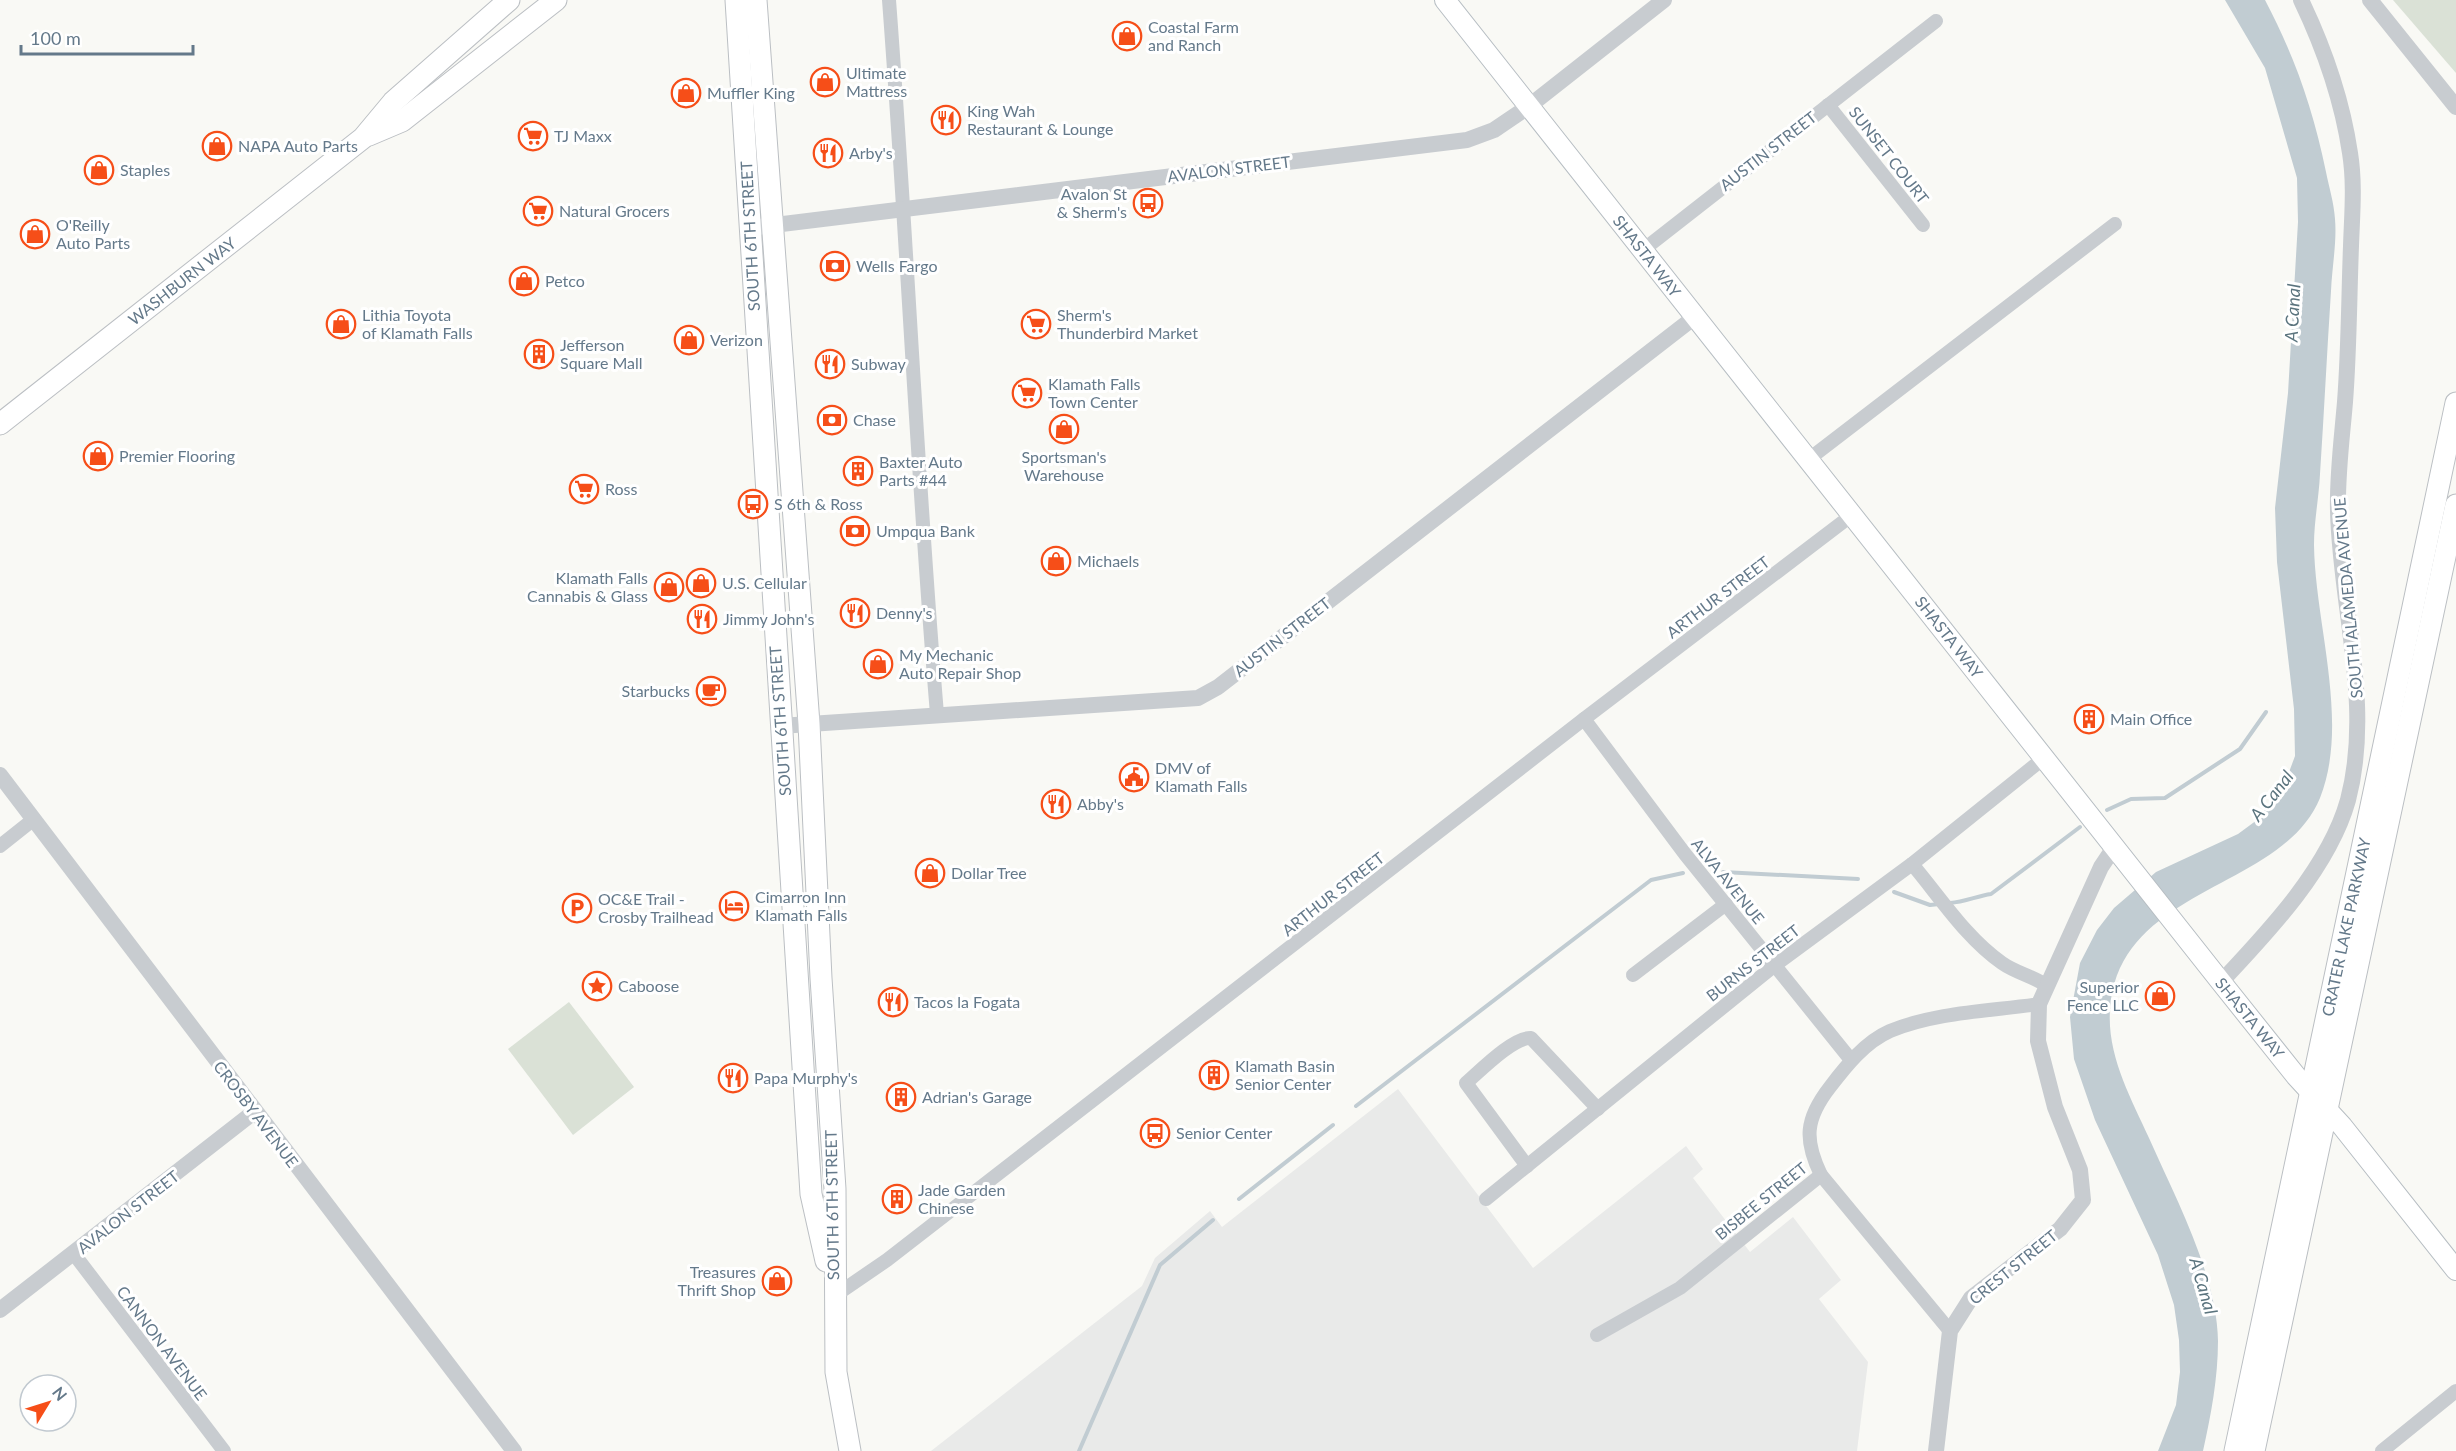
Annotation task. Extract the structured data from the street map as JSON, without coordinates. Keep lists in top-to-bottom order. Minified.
{"streets":{"main road":["SOUTH 6TH STREET","SHASTA WAY","WASHBURN WAY","CRATER LAKE PARKWAY"],"street":["AUSTIN STREET","SUNSET COURT","AVALON STREET","ARTHUR STREET","SOUTH ALAMEDA AVENUE","ALVA AVENUE","BURNS STREET","CROSBY AVENUE","BISBEE STREET","CREST STREET","CANNON AVENUE"]},"crossings":[["AUSTIN STREET","SUNSET COURT"],["AUSTIN STREET","SOUTH 6TH STREET"],["AUSTIN STREET","SHASTA WAY"],["AVALON STREET","SOUTH 6TH STREET"],["AVALON STREET","SHASTA WAY"],["AVALON STREET","CROSBY AVENUE"],["AVALON STREET","CANNON AVENUE"],["SOUTH 6TH STREET","ARTHUR STREET"],["SHASTA WAY","ARTHUR STREET"],["SHASTA WAY","SOUTH ALAMEDA AVENUE"],["SHASTA WAY","CRATER LAKE PARKWAY"],["SHASTA WAY","BURNS STREET"],["SHASTA WAY","CREST STREET"],["ARTHUR STREET","ALVA AVENUE"],["ALVA AVENUE","BURNS STREET"],["ALVA AVENUE","BISBEE STREET"],["BISBEE STREET","CREST STREET"]],"water":["A Canal"],"places":{"shop":["Coastal Farm and Ranch","Ultimate Mattress","Muffler King","NAPA Auto Parts","Staples","O'Reilly Auto Parts","Petco","Lithia Toyota of Klamath Falls","Verizon","Sportsman's Warehouse","Premier Flooring","Michaels","U.S. Cellular","Klamath Falls Cannabis & Glass","My Mechanic Auto Repair Shop","Dollar Tree","Superior Fence LLC","Treasures Thrift Shop"],"restaurant":["King Wah Restaurant & Lounge","Arby's","Subway","Denny's","Jimmy John's","Abby's","Tacos la Fogata","Papa Murphy's"],"supermarket":["TJ Maxx","Natural Grocers","Sherm's Thunderbird Market","Klamath Falls Town Center","Ross"],"bus stop":["Avalon St & Sherm's","S 6th & Ross","Senior Center"],"bank":["Wells Fargo","Chase","Umpqua Bank"],"building":["Jefferson Square Mall","Baxter Auto Parts #44","Main Office","Klamath Basin Senior Center","Adrian's Garage","Jade Garden Chinese"],"cafe":["Starbucks"],"public building":["DMV of Klamath Falls"],"hotel":["Cimarron Inn Klamath Falls"],"parking":["OC&E Trail - Crosby Trailhead"],"place":["Caboose"]},"scale_bar":"100 m","north":"top right"}
